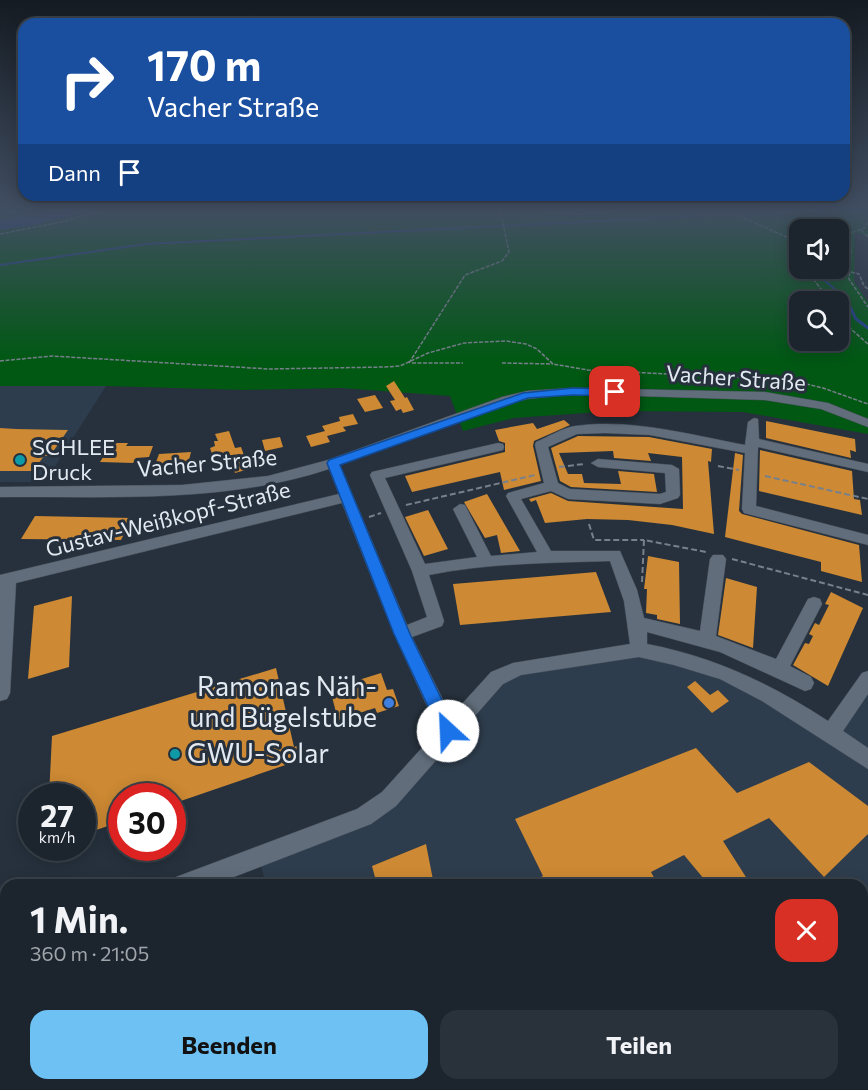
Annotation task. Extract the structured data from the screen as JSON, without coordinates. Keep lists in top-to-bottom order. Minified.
{"streets":{"street":["Vacher Straße","Gustav-Weißkopf-Straße"]},"places":["SCHLEE Druck","Ramonas Näh- und Bügelstube","GWU-Solar"],"page":{"turn":["170 m","Vacher Straße"],"then":"Dann","speed":"27 km/h","limit":"30","heading":["1 Min.","360 m · 21:05"],"buttons":["Beenden","Teilen"]}}
